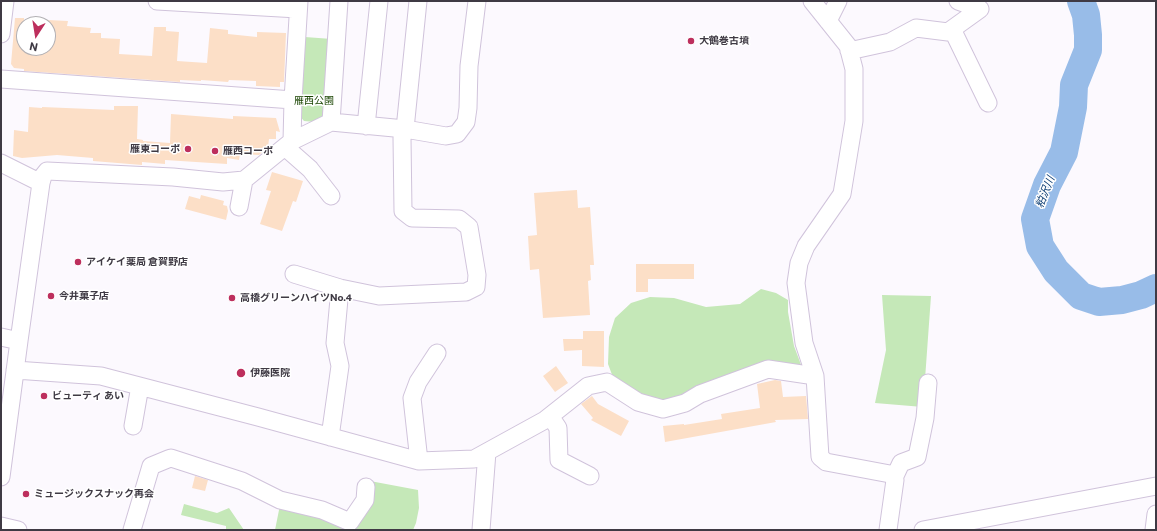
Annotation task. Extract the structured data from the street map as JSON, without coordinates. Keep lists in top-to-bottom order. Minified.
{"water":["粕沢川"],"parks":["雁西公園"],"places":["大鶴巻古墳","雁東コーポ","雁西コーポ","アイケイ薬局 倉賀野店","今井菓子店","高橋グリーンハイツNo.4","伊藤医院","ビューティ あい","ミュージックスナック再会"],"north":"bottom"}
